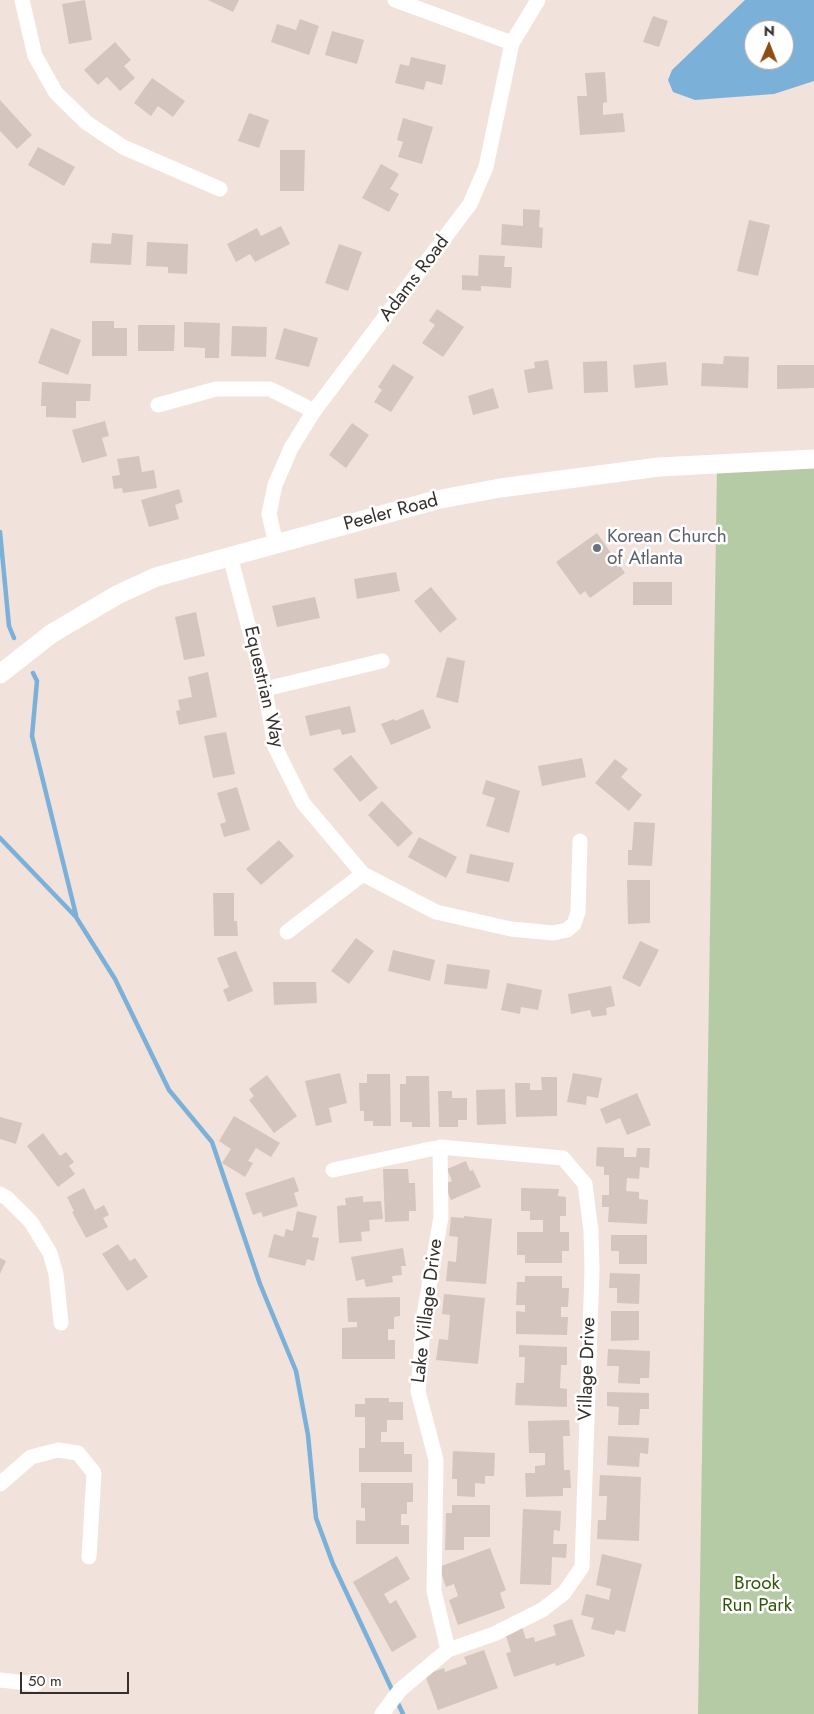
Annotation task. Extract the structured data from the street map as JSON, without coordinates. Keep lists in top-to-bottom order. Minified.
{"streets":{"street":["Adams Road","Peeler Road","Equestrian Way","Lake Village Drive","Village Drive"]},"crossings":[["Adams Road","Peeler Road"],["Peeler Road","Equestrian Way"],["Lake Village Drive","Village Drive"]],"parks":["Brook Run Park"],"places":["Korean Church of Atlanta"],"scale_bar":"50 m","north":"top"}
